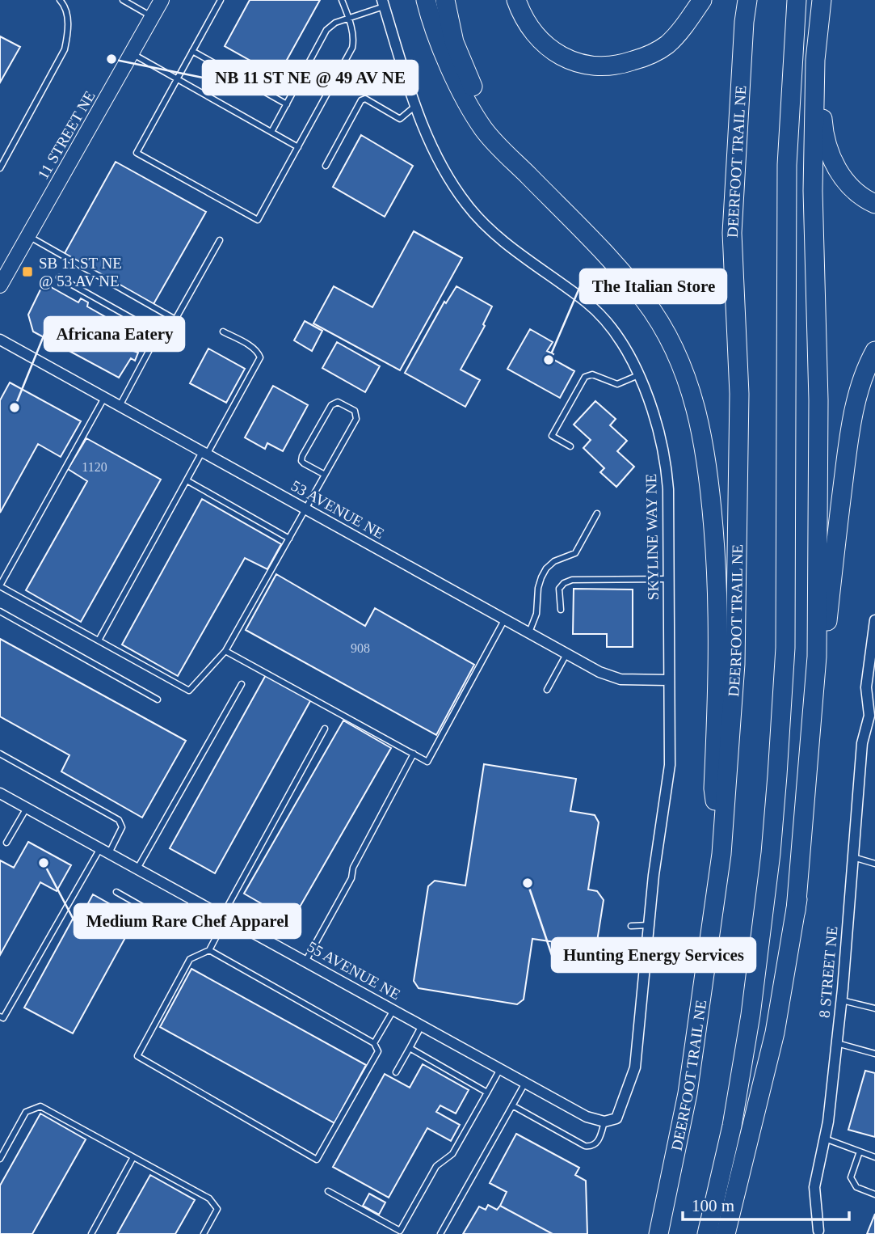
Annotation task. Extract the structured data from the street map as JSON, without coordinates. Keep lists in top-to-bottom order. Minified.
{"streets":{"highway":["DEERFOOT TRAIL NE"],"street":["11 STREET NE","53 AVENUE NE","SKYLINE WAY NE","55 AVENUE NE","8 STREET NE"]},"crossings":[["53 AVENUE NE","SKYLINE WAY NE"],["SKYLINE WAY NE","55 AVENUE NE"]],"places":{"other":["NB 11 ST NE @ 49 AV NE","The Italian Store","Africana Eatery","Medium Rare Chef Apparel","Hunting Energy Services"],"transit":["SB 11 ST NE @ 53 AV NE"]},"house_numbers":["1120","908"],"scale_bar":"100 m"}
